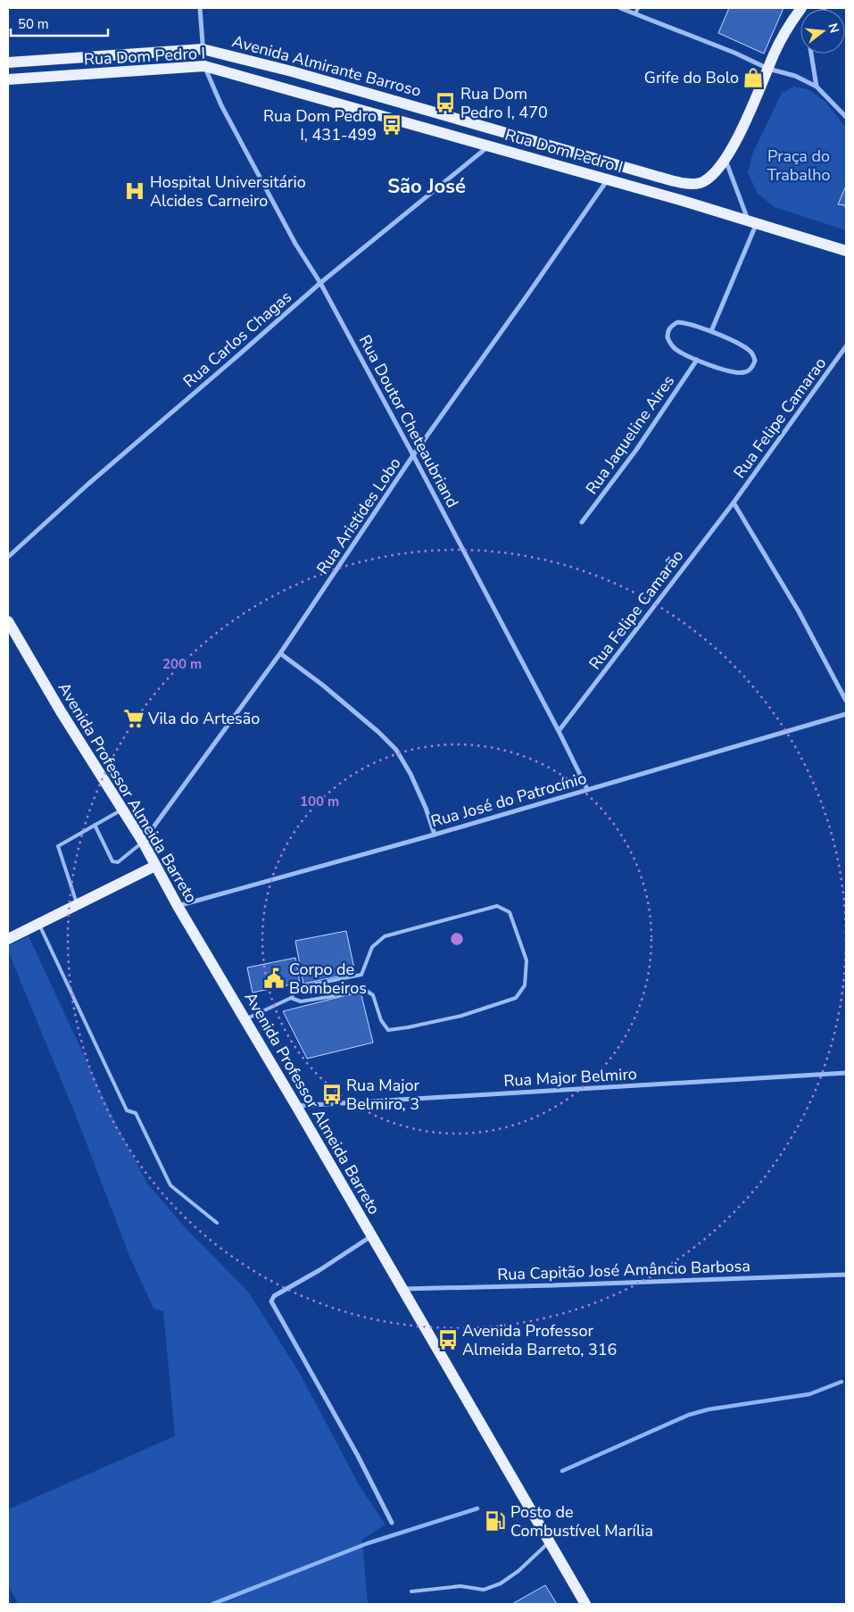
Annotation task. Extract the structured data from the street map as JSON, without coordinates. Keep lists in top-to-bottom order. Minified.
{"streets":{"main road":["Rua Dom Pedro I","Avenida Almirante Barroso","Avenida Professor Almeida Barreto"],"street":["Rua Carlos Chagas","Rua Felipe Camarao","Rua Doutor Cheteaubriand","Rua Jaqueline Aires","Rua Aristides Lobo","Rua Felipe Camarão","Rua José do Patrocínio","Rua Major Belmiro","Rua Capitão José Amâncio Barbosa"]},"crossings":[["Rua Dom Pedro I","Rua Carlos Chagas"],["Rua Dom Pedro I","Rua Doutor Cheteaubriand"],["Rua Dom Pedro I","Rua Aristides Lobo"],["Avenida Almirante Barroso","Rua Doutor Cheteaubriand"],["Rua Carlos Chagas","Rua Doutor Cheteaubriand"],["Rua Felipe Camarao","Rua Felipe Camarão"],["Rua Doutor Cheteaubriand","Rua Aristides Lobo"],["Rua Doutor Cheteaubriand","Rua Felipe Camarão"],["Rua Doutor Cheteaubriand","Rua José do Patrocínio"],["Rua Aristides Lobo","Avenida Professor Almeida Barreto"],["Avenida Professor Almeida Barreto","Rua José do Patrocínio"],["Avenida Professor Almeida Barreto","Rua Major Belmiro"],["Avenida Professor Almeida Barreto","Rua Capitão José Amâncio Barbosa"]],"districts":["São José"],"parks":["Praça do Trabalho"],"places":{"shop":["Grife do Bolo"],"bus stop":["Rua Dom Pedro I, 470","Rua Dom Pedro I, 431-499","Rua Major Belmiro, 3","Avenida Professor Almeida Barreto, 316"],"hospital":["Hospital Universitário Alcides Carneiro"],"supermarket":["Vila do Artesão"],"public building":["Corpo de Bombeiros"],"fuel station":["Posto de Combustível Marília"]},"scale_bar":"50 m","north":"right","rings":["200 m","100 m"]}
